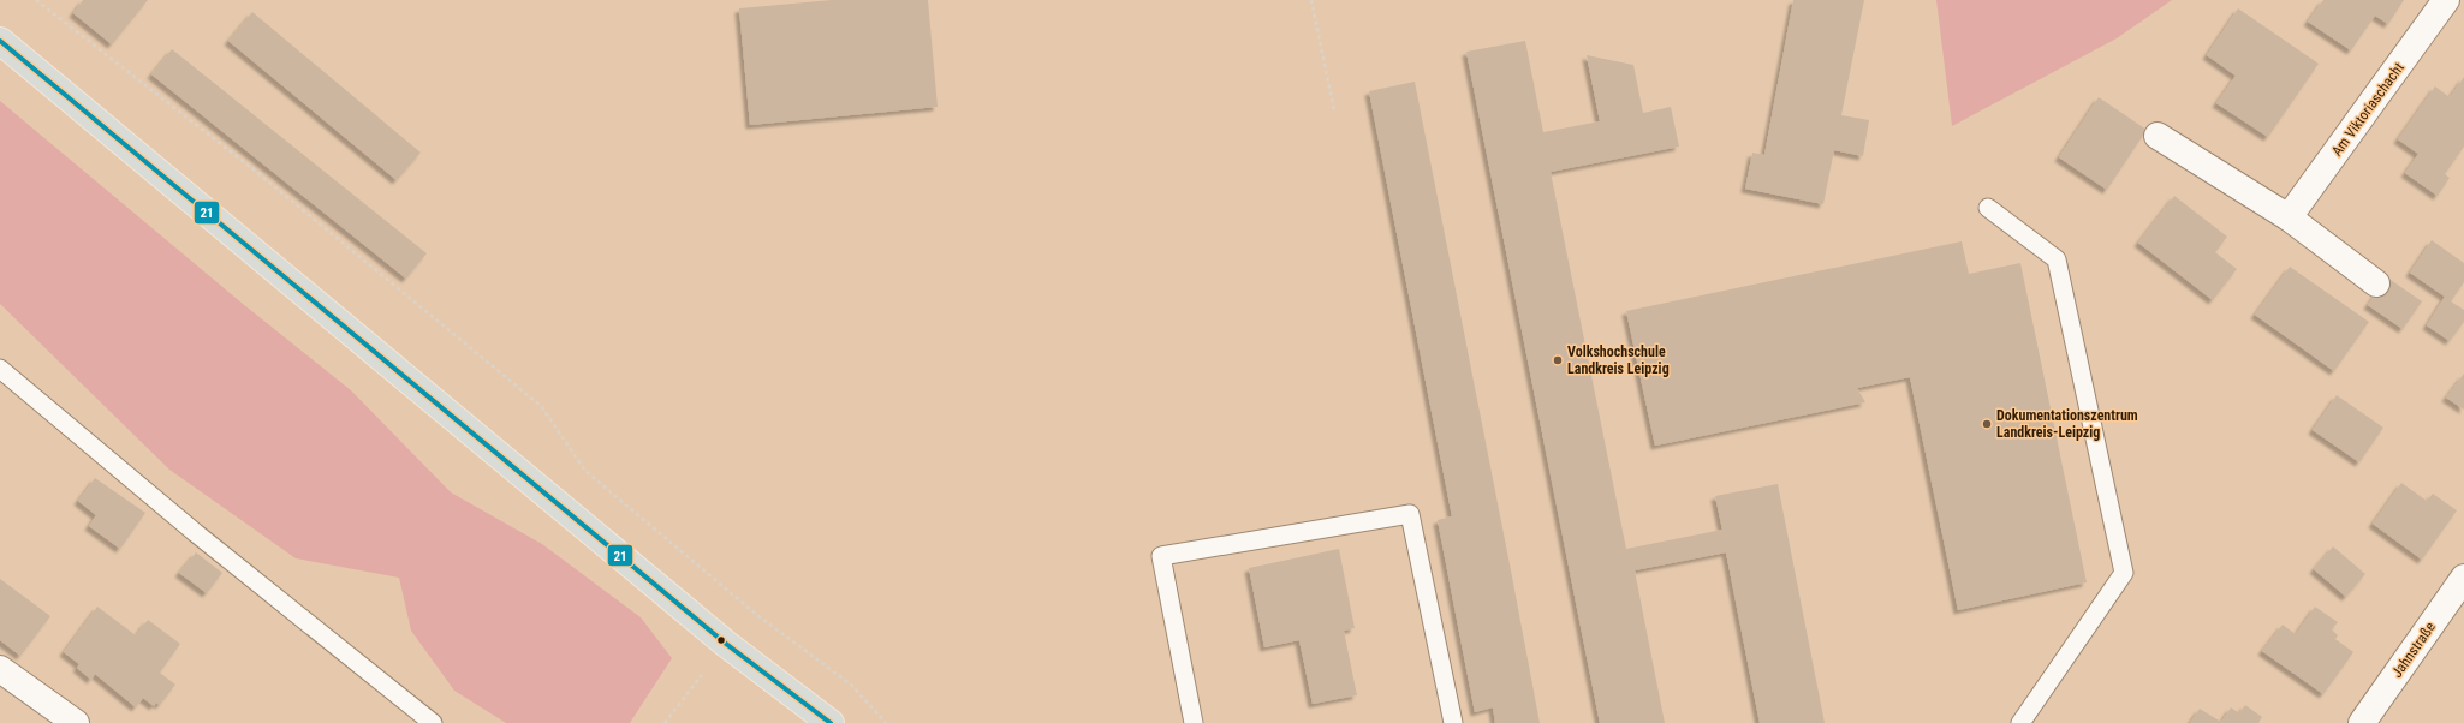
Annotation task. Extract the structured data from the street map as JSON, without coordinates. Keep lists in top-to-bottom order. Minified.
{"streets":{"street":["Am Viktoriaschacht","Jahnstraße"]},"places":["Volkshochschule Landkreis Leipzig","Dokumentationszentrum Landkreis-Leipzig"],"lines":["transit line 21"]}
